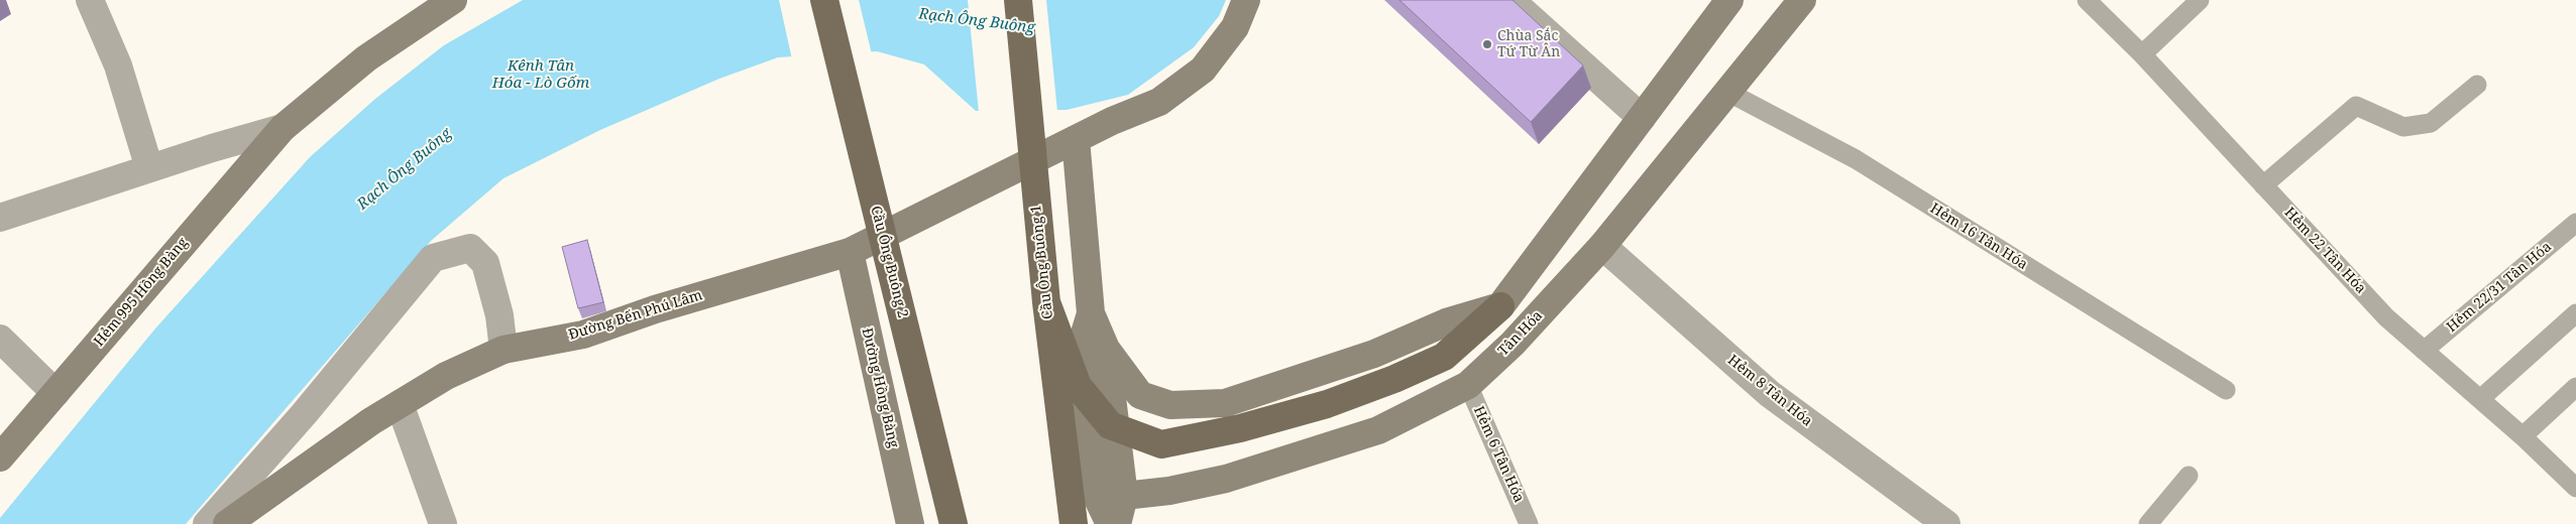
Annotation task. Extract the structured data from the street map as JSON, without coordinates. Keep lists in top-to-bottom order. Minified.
{"streets":{"main road":["Cầu Ông Buông 2","Cầu Ông Buông 1"],"street":["Hẻm 995 Hồng Bàng","Đường Bến Phú Lâm","Tân Hóa","Đường Hồng Bàng","Hẻm 8 Tân Hóa"],"lane":["Hẻm 16 Tân Hóa","Hẻm 22 Tân Hóa","Hẻm 22/31 Tân Hóa","Hẻm 6 Tân Hóa"]},"crossings":[["Hẻm 16 Tân Hóa","Tân Hóa"],["Hẻm 22 Tân Hóa","Hẻm 22/31 Tân Hóa"],["Đường Bến Phú Lâm","Đường Hồng Bàng"],["Tân Hóa","Hẻm 8 Tân Hóa"],["Tân Hóa","Hẻm 6 Tân Hóa"]],"water":["Rạch Ông Buông","Kênh Tân Hóa - Lò Gốm"],"places":["Chùa Sắc Tứ Từ Ân"]}
